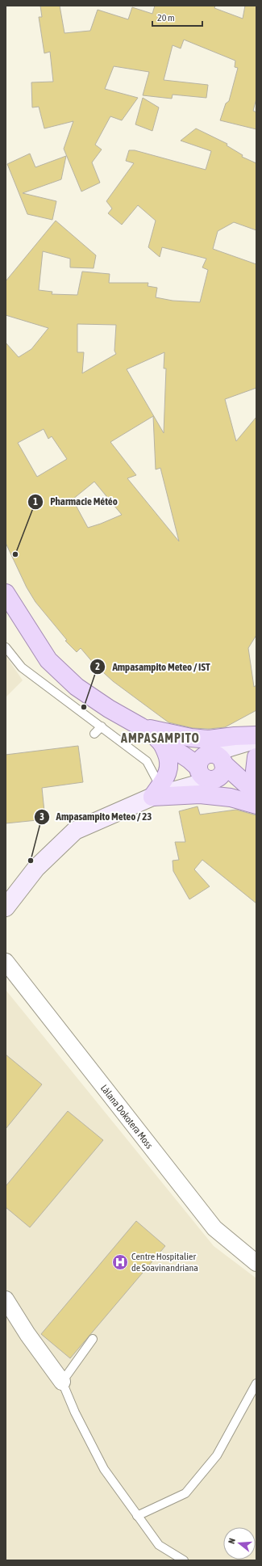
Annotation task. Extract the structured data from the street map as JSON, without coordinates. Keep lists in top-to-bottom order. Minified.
{"streets":{"street":["Làlana Dokotera Moss"]},"districts":["AMPASAMPITO"],"places":{"other":["Pharmacie Météo","Ampasampito Meteo / IST","Ampasampito Meteo / 23"],"hospital":["Centre Hospitalier de Soavinandriana"]},"scale_bar":"20 m","north":"left"}
